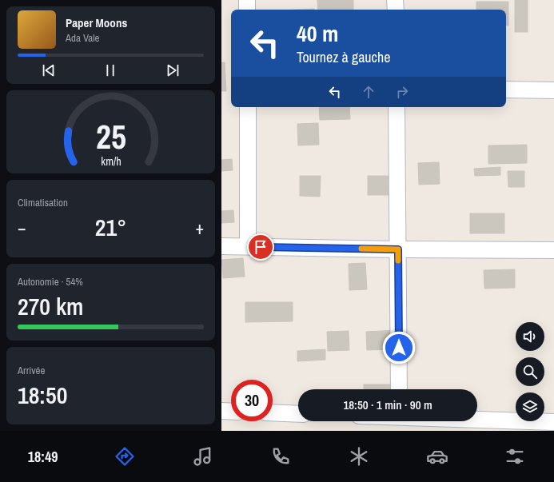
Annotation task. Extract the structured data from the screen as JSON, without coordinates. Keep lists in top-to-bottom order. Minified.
{"page":{"turn":["40 m","Tournez à gauche"],"song":["Paper Moons","Ada Vale"],"tile":["Climatisation",["Autonomie · 54%","270 km"],["Arrivée","18:50"]],"heat":["−","21°","+"],"limit":"30","trip":"18:50 · 1 min · 90 m","tabs":"18:49","gauge":["25","km/h"]}}
